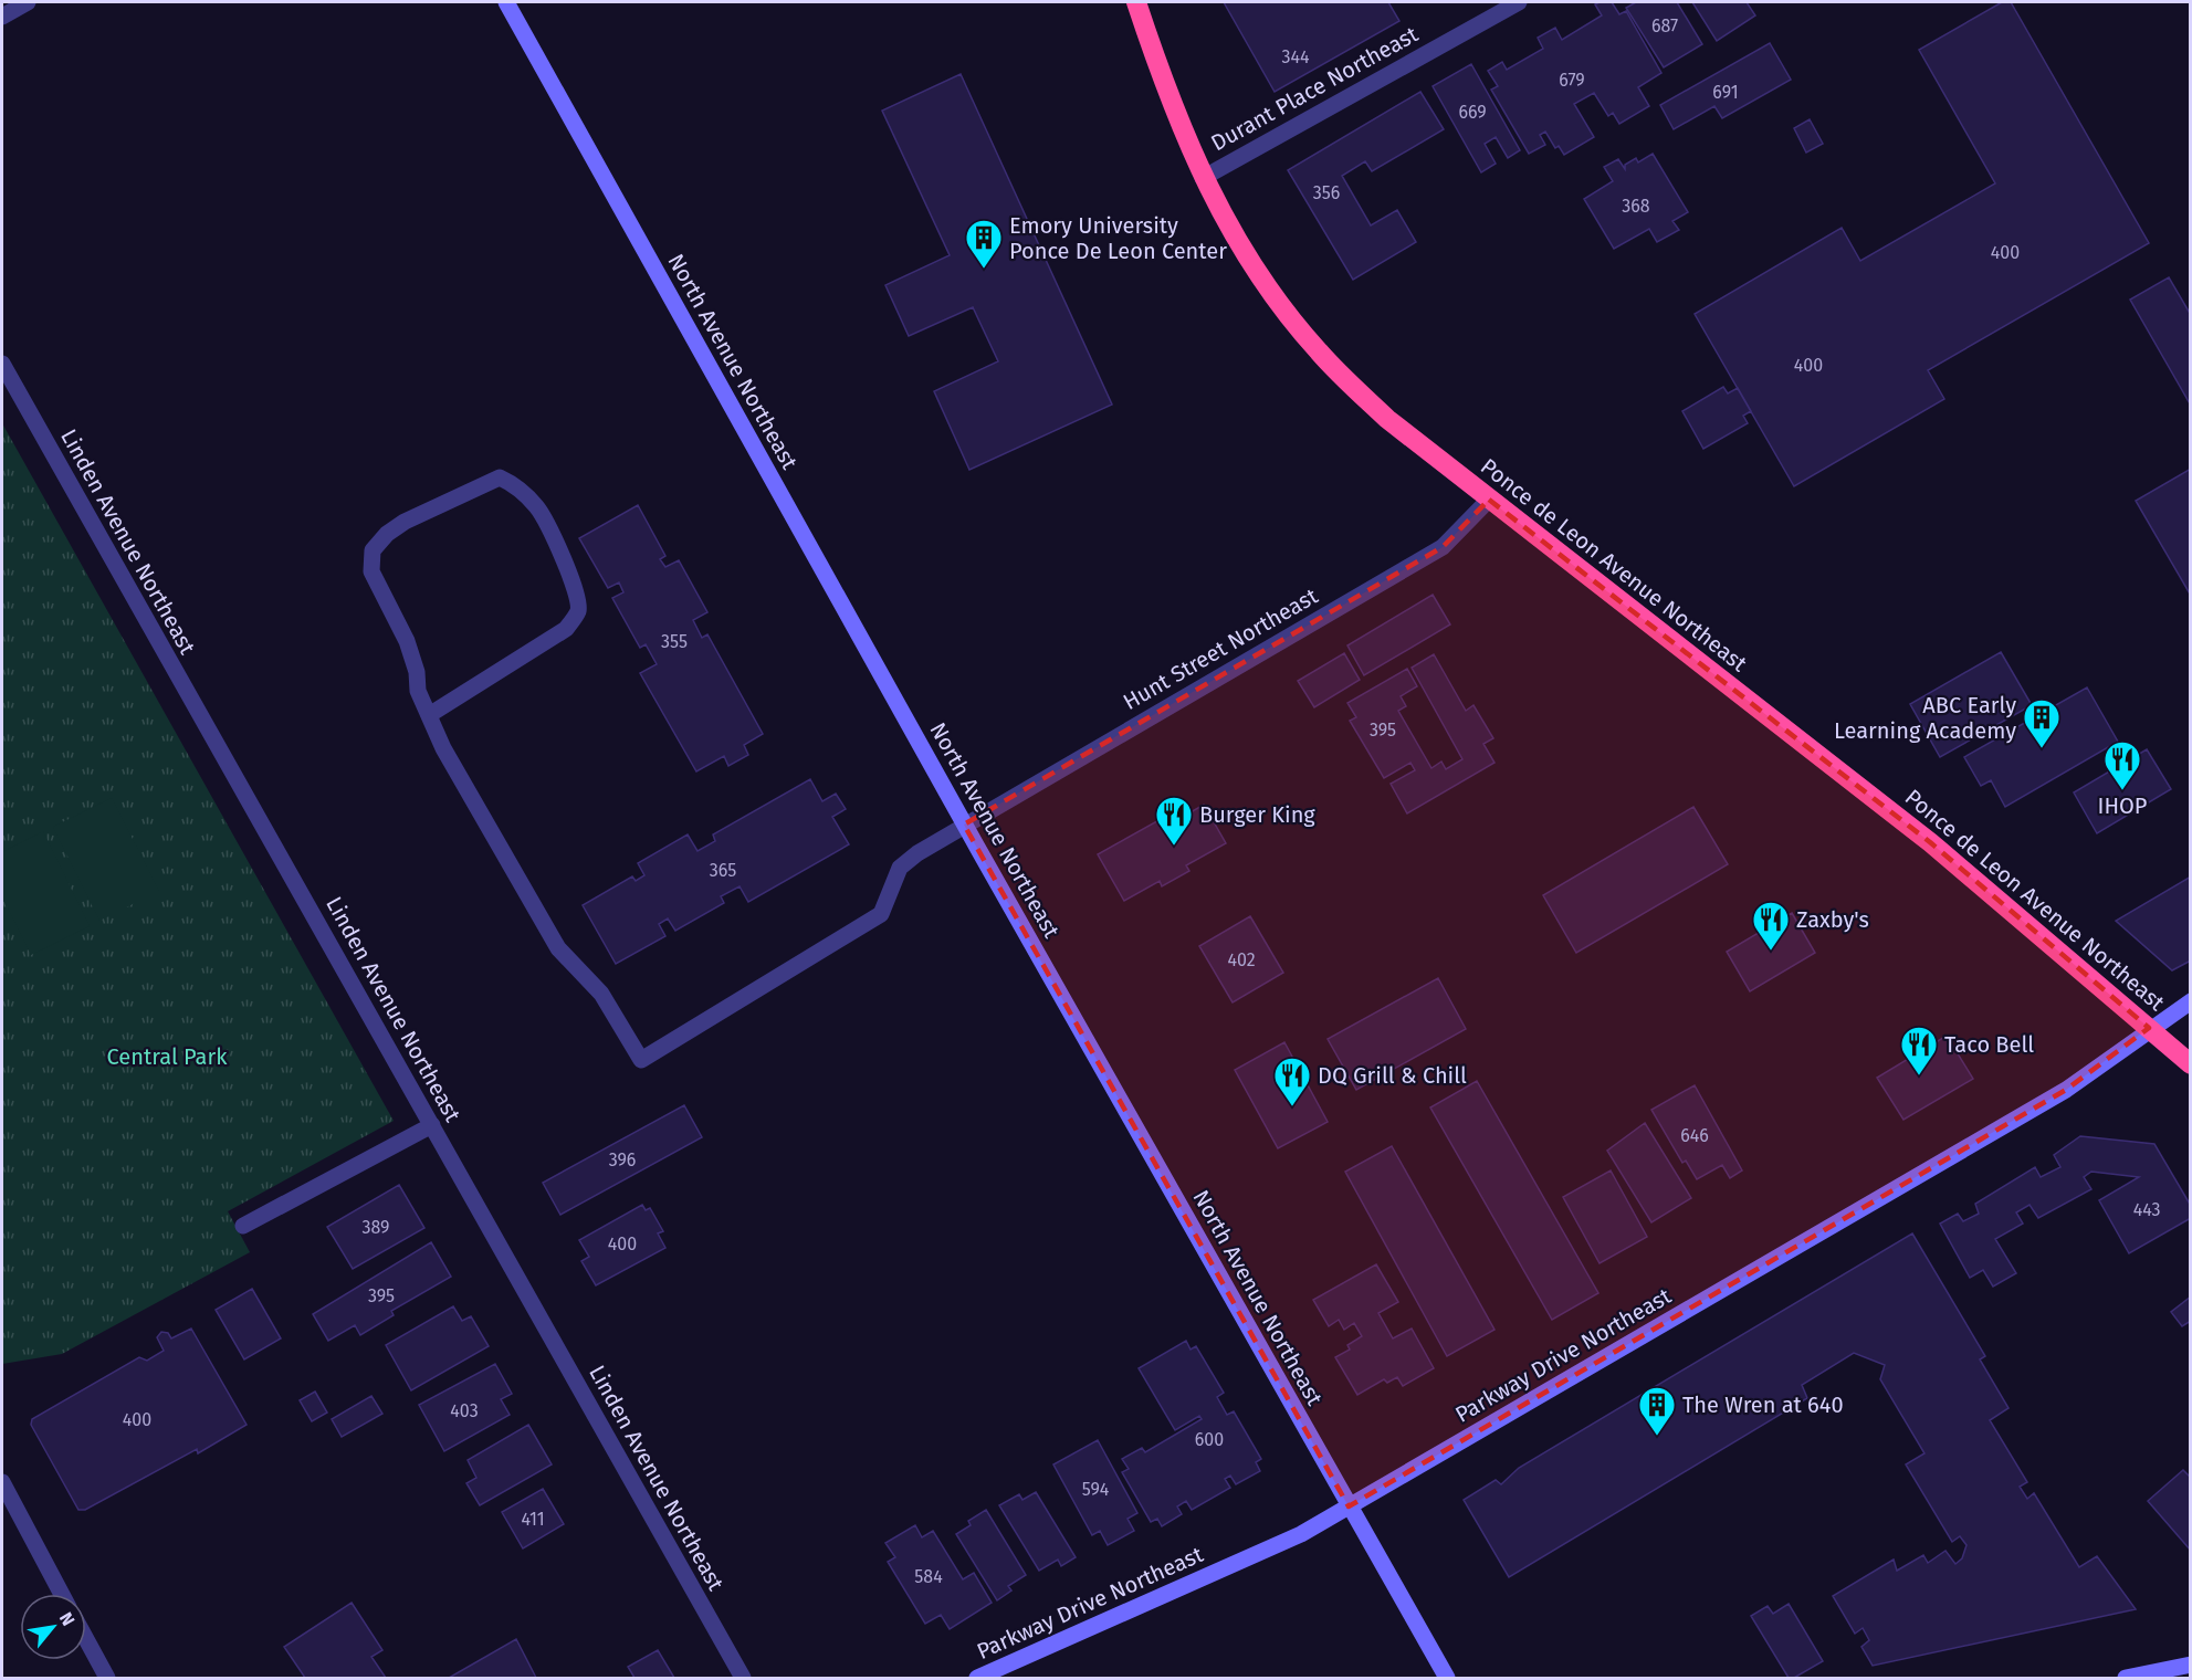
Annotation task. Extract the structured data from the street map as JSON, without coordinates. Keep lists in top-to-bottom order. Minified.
{"streets":{"highway":["Ponce de Leon Avenue Northeast"],"main road":["North Avenue Northeast","Parkway Drive Northeast"],"street":["Durant Place Northeast","Linden Avenue Northeast","Hunt Street Northeast"]},"crossings":[["Durant Place Northeast","Ponce de Leon Avenue Northeast"],["North Avenue Northeast","Hunt Street Northeast"],["North Avenue Northeast","Parkway Drive Northeast"],["Ponce de Leon Avenue Northeast","Hunt Street Northeast"],["Ponce de Leon Avenue Northeast","Parkway Drive Northeast"]],"parks":["Central Park"],"places":{"building":["Emory University Ponce De Leon Center","ABC Early Learning Academy","The Wren at 640"],"restaurant":["IHOP","Burger King","Zaxby's","Taco Bell","DQ Grill & Chill"]},"house_numbers":["687","344","679","691","669","356","368","400","400","355","395","365","402","646","396","443","389","400","395","403","400","600","594","411","584"],"north":"top right"}
